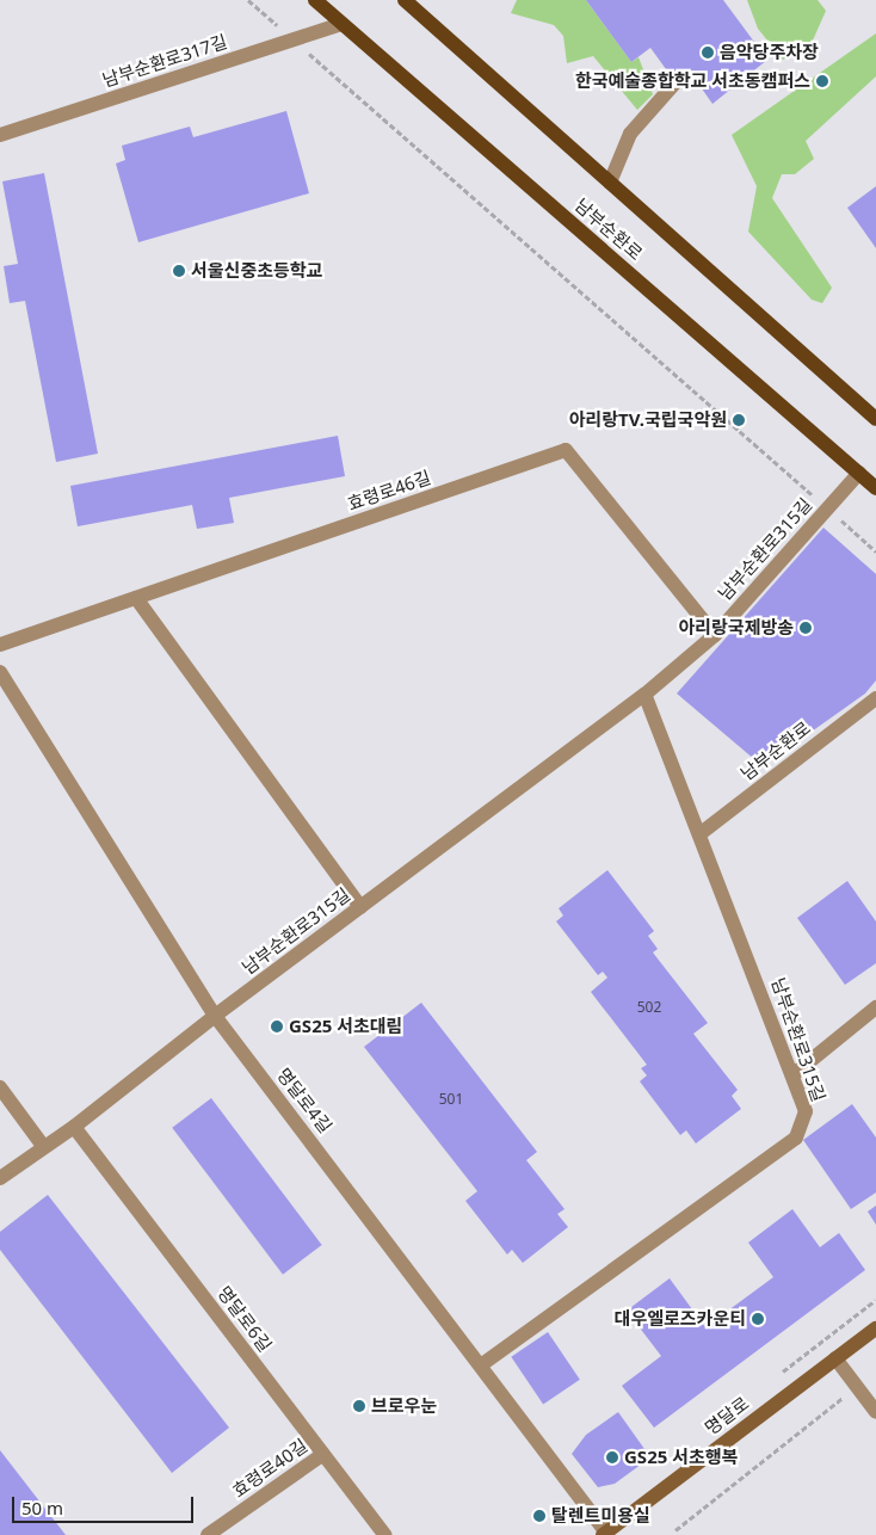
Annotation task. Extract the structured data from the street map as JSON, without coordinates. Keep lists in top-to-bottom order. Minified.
{"streets":{"main road":["남부순환로","명달로"],"street":["남부순환로317길","효령로46길","남부순환로315길","명달로4길","명달로6길","효령로40길"]},"crossings":[["남부순환로317길","남부순환로"],["남부순환로","남부순환로315길"],["효령로46길","남부순환로315길"],["남부순환로315길","명달로4길"],["남부순환로315길","명달로6길"],["명달로4길","명달로"],["명달로6길","효령로40길"]],"places":["음악당주차장","한국예술종합학교 서초동캠퍼스","서울신중초등학교","아리랑TV.국립국악원","아리랑국제방송","GS25 서초대림","대우엘로즈카운티","브로우눈","GS25 서초행복","탈렌트미용실"],"house_numbers":["502","501"],"scale_bar":"50 m"}
